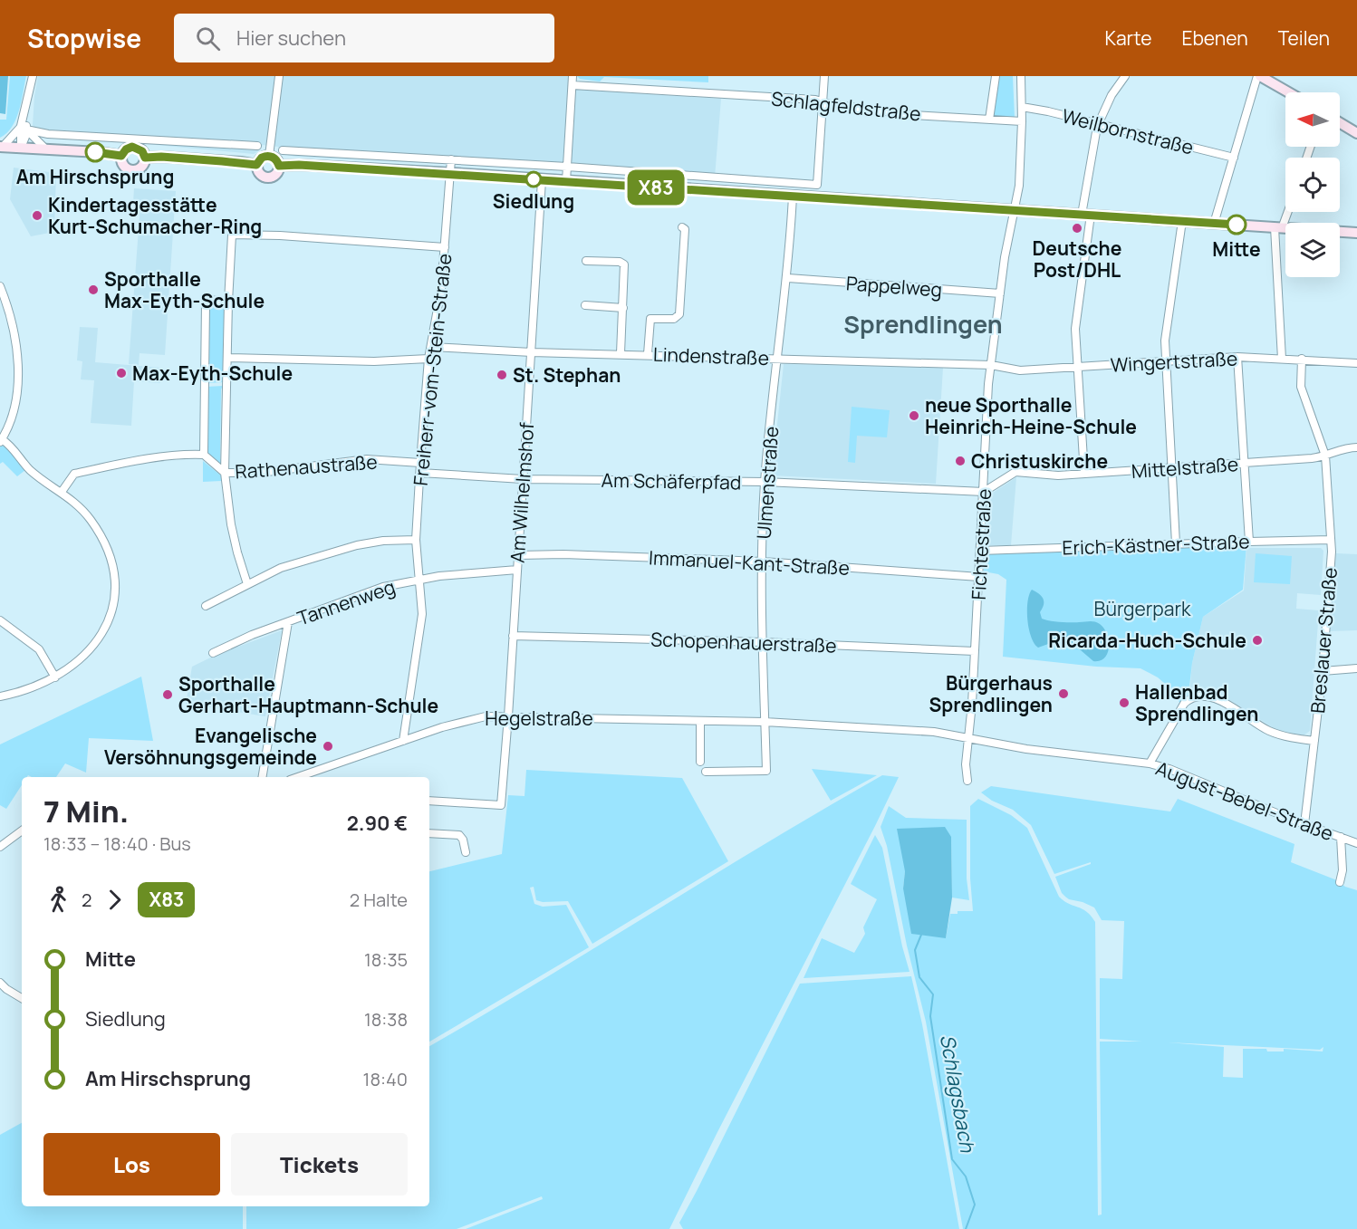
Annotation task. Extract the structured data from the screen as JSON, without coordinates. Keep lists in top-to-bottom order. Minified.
{"streets":{"street":["Schlagfeldstraße","Weilbornstraße","Pappelweg","Lindenstraße","Wingertstraße","Freiherr-vom-Stein-Straße","Rathenaustraße","Mittelstraße","Am Schäferpfad","Ulmenstraße","Am Wilhelmshof","Fichtestraße","Erich-Kästner-Straße","Immanuel-Kant-Straße","Tannenweg","Breslauer Straße","Schopenhauerstraße","Hegelstraße","August-Bebel-Straße"]},"crossings":[["Schlagfeldstraße","Fichtestraße"],["Weilbornstraße","Fichtestraße"],["Pappelweg","Ulmenstraße"],["Pappelweg","Fichtestraße"],["Lindenstraße","Wingertstraße"],["Lindenstraße","Freiherr-vom-Stein-Straße"],["Lindenstraße","Ulmenstraße"],["Lindenstraße","Am Wilhelmshof"],["Lindenstraße","Fichtestraße"],["Wingertstraße","Fichtestraße"],["Wingertstraße","Breslauer Straße"],["Freiherr-vom-Stein-Straße","Rathenaustraße"],["Freiherr-vom-Stein-Straße","Am Schäferpfad"],["Freiherr-vom-Stein-Straße","Tannenweg"],["Freiherr-vom-Stein-Straße","Hegelstraße"],["Mittelstraße","Am Schäferpfad"],["Mittelstraße","Fichtestraße"],["Mittelstraße","Breslauer Straße"],["Am Schäferpfad","Ulmenstraße"],["Am Schäferpfad","Am Wilhelmshof"],["Am Schäferpfad","Fichtestraße"],["Ulmenstraße","Immanuel-Kant-Straße"],["Ulmenstraße","Schopenhauerstraße"],["Ulmenstraße","Hegelstraße"],["Am Wilhelmshof","Immanuel-Kant-Straße"],["Am Wilhelmshof","Tannenweg"],["Am Wilhelmshof","Schopenhauerstraße"],["Am Wilhelmshof","Hegelstraße"],["Fichtestraße","Erich-Kästner-Straße"],["Fichtestraße","Immanuel-Kant-Straße"],["Fichtestraße","Schopenhauerstraße"],["Fichtestraße","Hegelstraße"],["Fichtestraße","August-Bebel-Straße"],["Erich-Kästner-Straße","Breslauer Straße"],["Breslauer Straße","August-Bebel-Straße"],["Hegelstraße","August-Bebel-Straße"]],"districts":["Sprendlingen"],"water":["Schlagsbach"],"parks":["Bürgerpark"],"places":["Am Hirschsprung","Siedlung","Kindertagesstätte Kurt-Schumacher-Ring","Mitte","Deutsche Post/DHL","Sporthalle Max-Eyth-Schule","Max-Eyth-Schule","St. Stephan","neue Sporthalle Heinrich-Heine-Schule","Christuskirche","Ricarda-Huch-Schule","Bürgerhaus Sprendlingen","Sporthalle Gerhart-Hauptmann-Schule","Hallenbad Sprendlingen","Evangelische Versöhnungsgemeinde"],"lines":["bus line X83"],"north":"left","page":{"header":"Stopwise","search":"Hier suchen","nav":["Karte","Ebenen","Teilen"],"on_map":"X83","heading":["7 Min.","18:33 – 18:40 · Bus","2.90 €"],"legs":["2","X83","2 Halte"],"list":[{"name":"Mitte","value":"18:35"},{"name":"Siedlung","value":"18:38"},{"name":"Am Hirschsprung","value":"18:40"}],"buttons":["Los","Tickets"]}}
